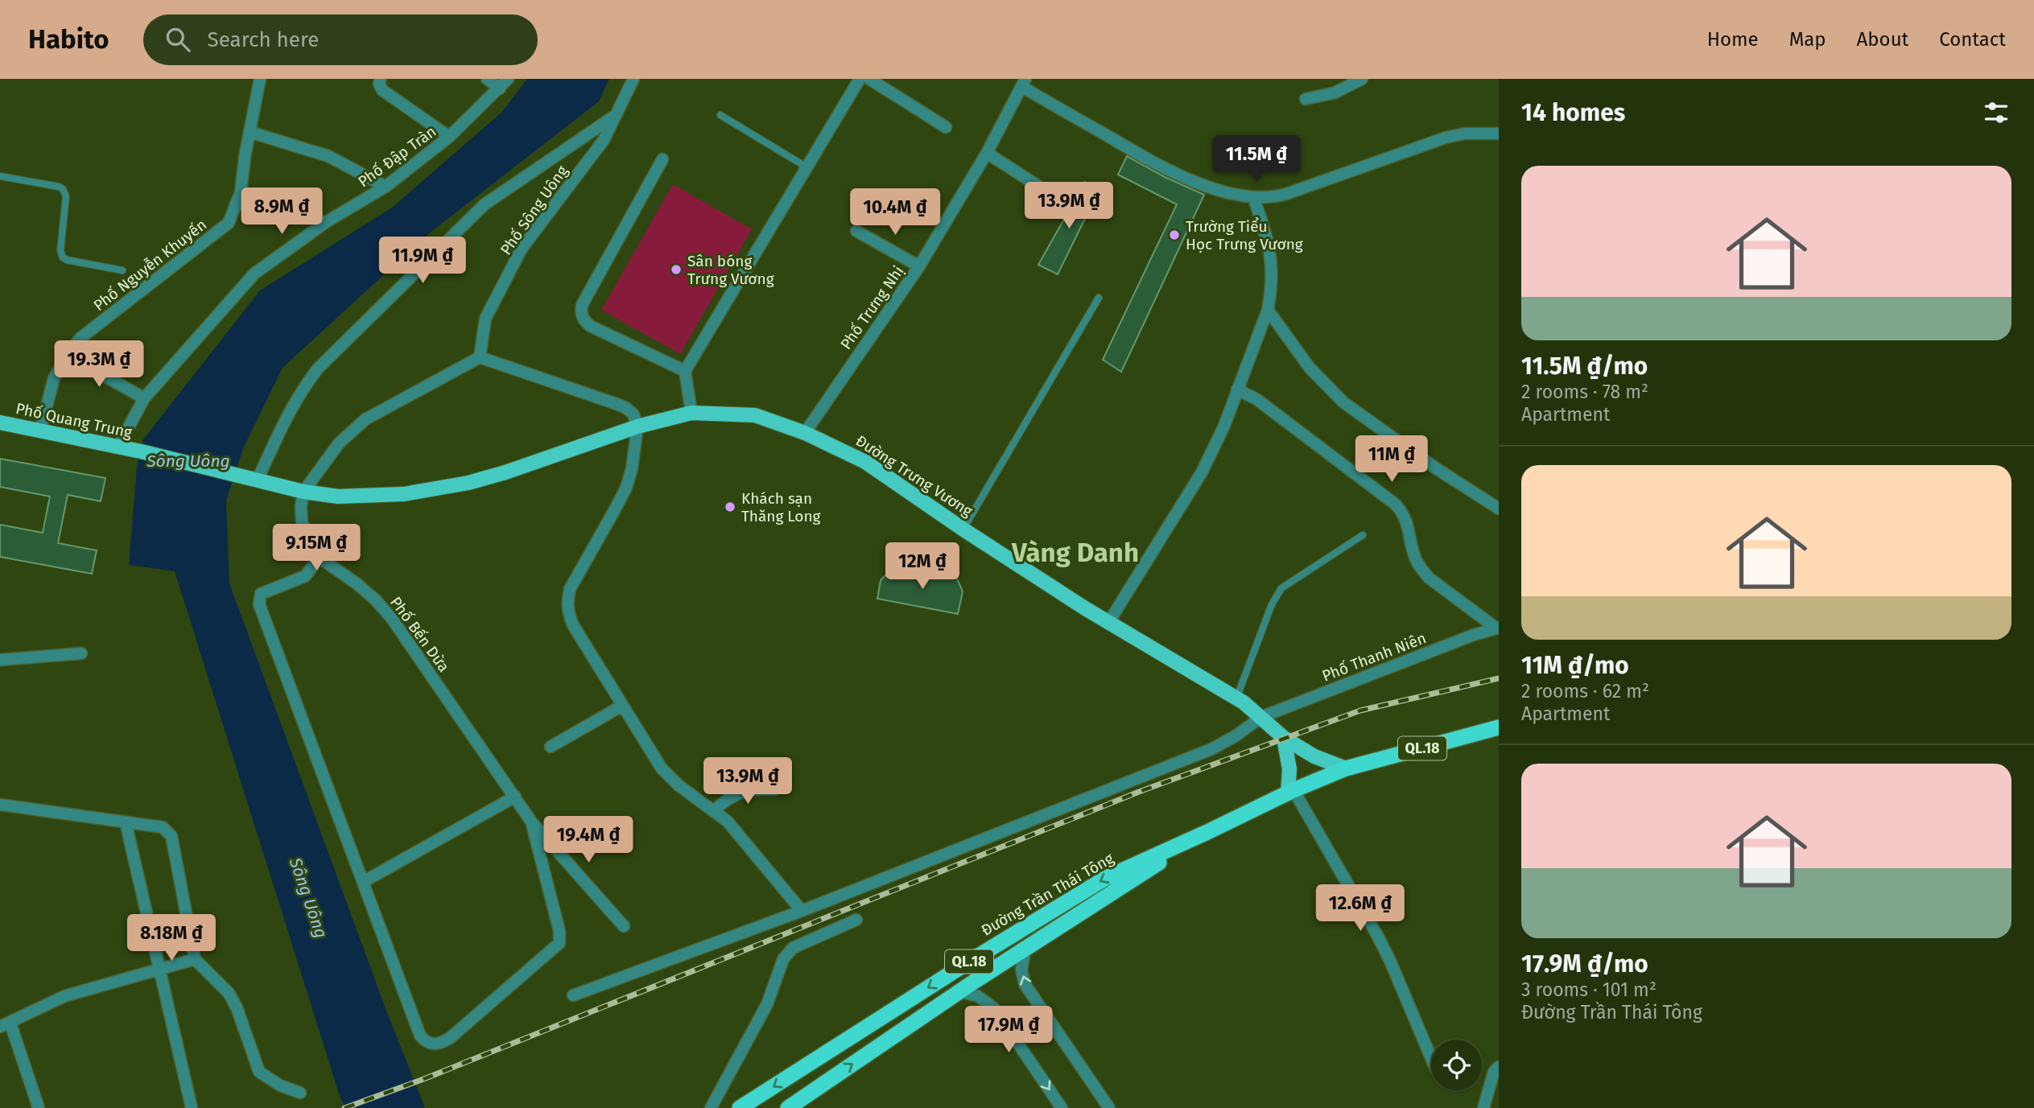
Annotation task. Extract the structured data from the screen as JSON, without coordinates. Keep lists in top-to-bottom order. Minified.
{"streets":{"highway":["QL.18","Đường Trần Thái Tông"],"main road":["Phố Quang Trung","Đường Trưng Vương"],"street":["Phố Đập Tràn","Phố Sông Uông","Phố Nguyễn Khuyến","Phố Trưng Nhị","Phố Bến Dừa","Phố Thanh Niên"]},"crossings":[["Phố Đập Tràn","Phố Quang Trung"],["Phố Nguyễn Khuyến","Phố Quang Trung"],["Phố Trưng Nhị","Đường Trưng Vương"],["Phố Quang Trung","Đường Trưng Vương"],["Đường Trưng Vương","Phố Bến Dừa"],["Đường Trưng Vương","Phố Thanh Niên"],["Đường Trưng Vương","QL.18"],["Đường Trưng Vương","Đường Trần Thái Tông"],["QL.18","Đường Trần Thái Tông"]],"districts":["Vàng Danh"],"water":["Sông Uông"],"places":["Trường Tiểu Học Trưng Vương","Sân bóng Trưng Vương","Khách sạn Thăng Long"],"page":{"header":"Habito","search":"Search here","nav":["Home","Map","About","Contact"],"heading":"14 homes","price":["11.5M ₫","13.9M ₫","8.9M ₫","10.4M ₫","11.9M ₫","19.3M ₫","11M ₫","9.15M ₫","12M ₫","13.9M ₫","19.4M ₫","12.6M ₫","8.18M ₫","17.9M ₫"],"list":[{"name":"11.5M ₫/mo","note":"2 rooms · 78 m² · Apartment"},{"name":"11M ₫/mo","note":"2 rooms · 62 m² · Apartment"},{"name":"17.9M ₫/mo","note":"3 rooms · 101 m² · Đường Trần Thái Tông"}]}}
